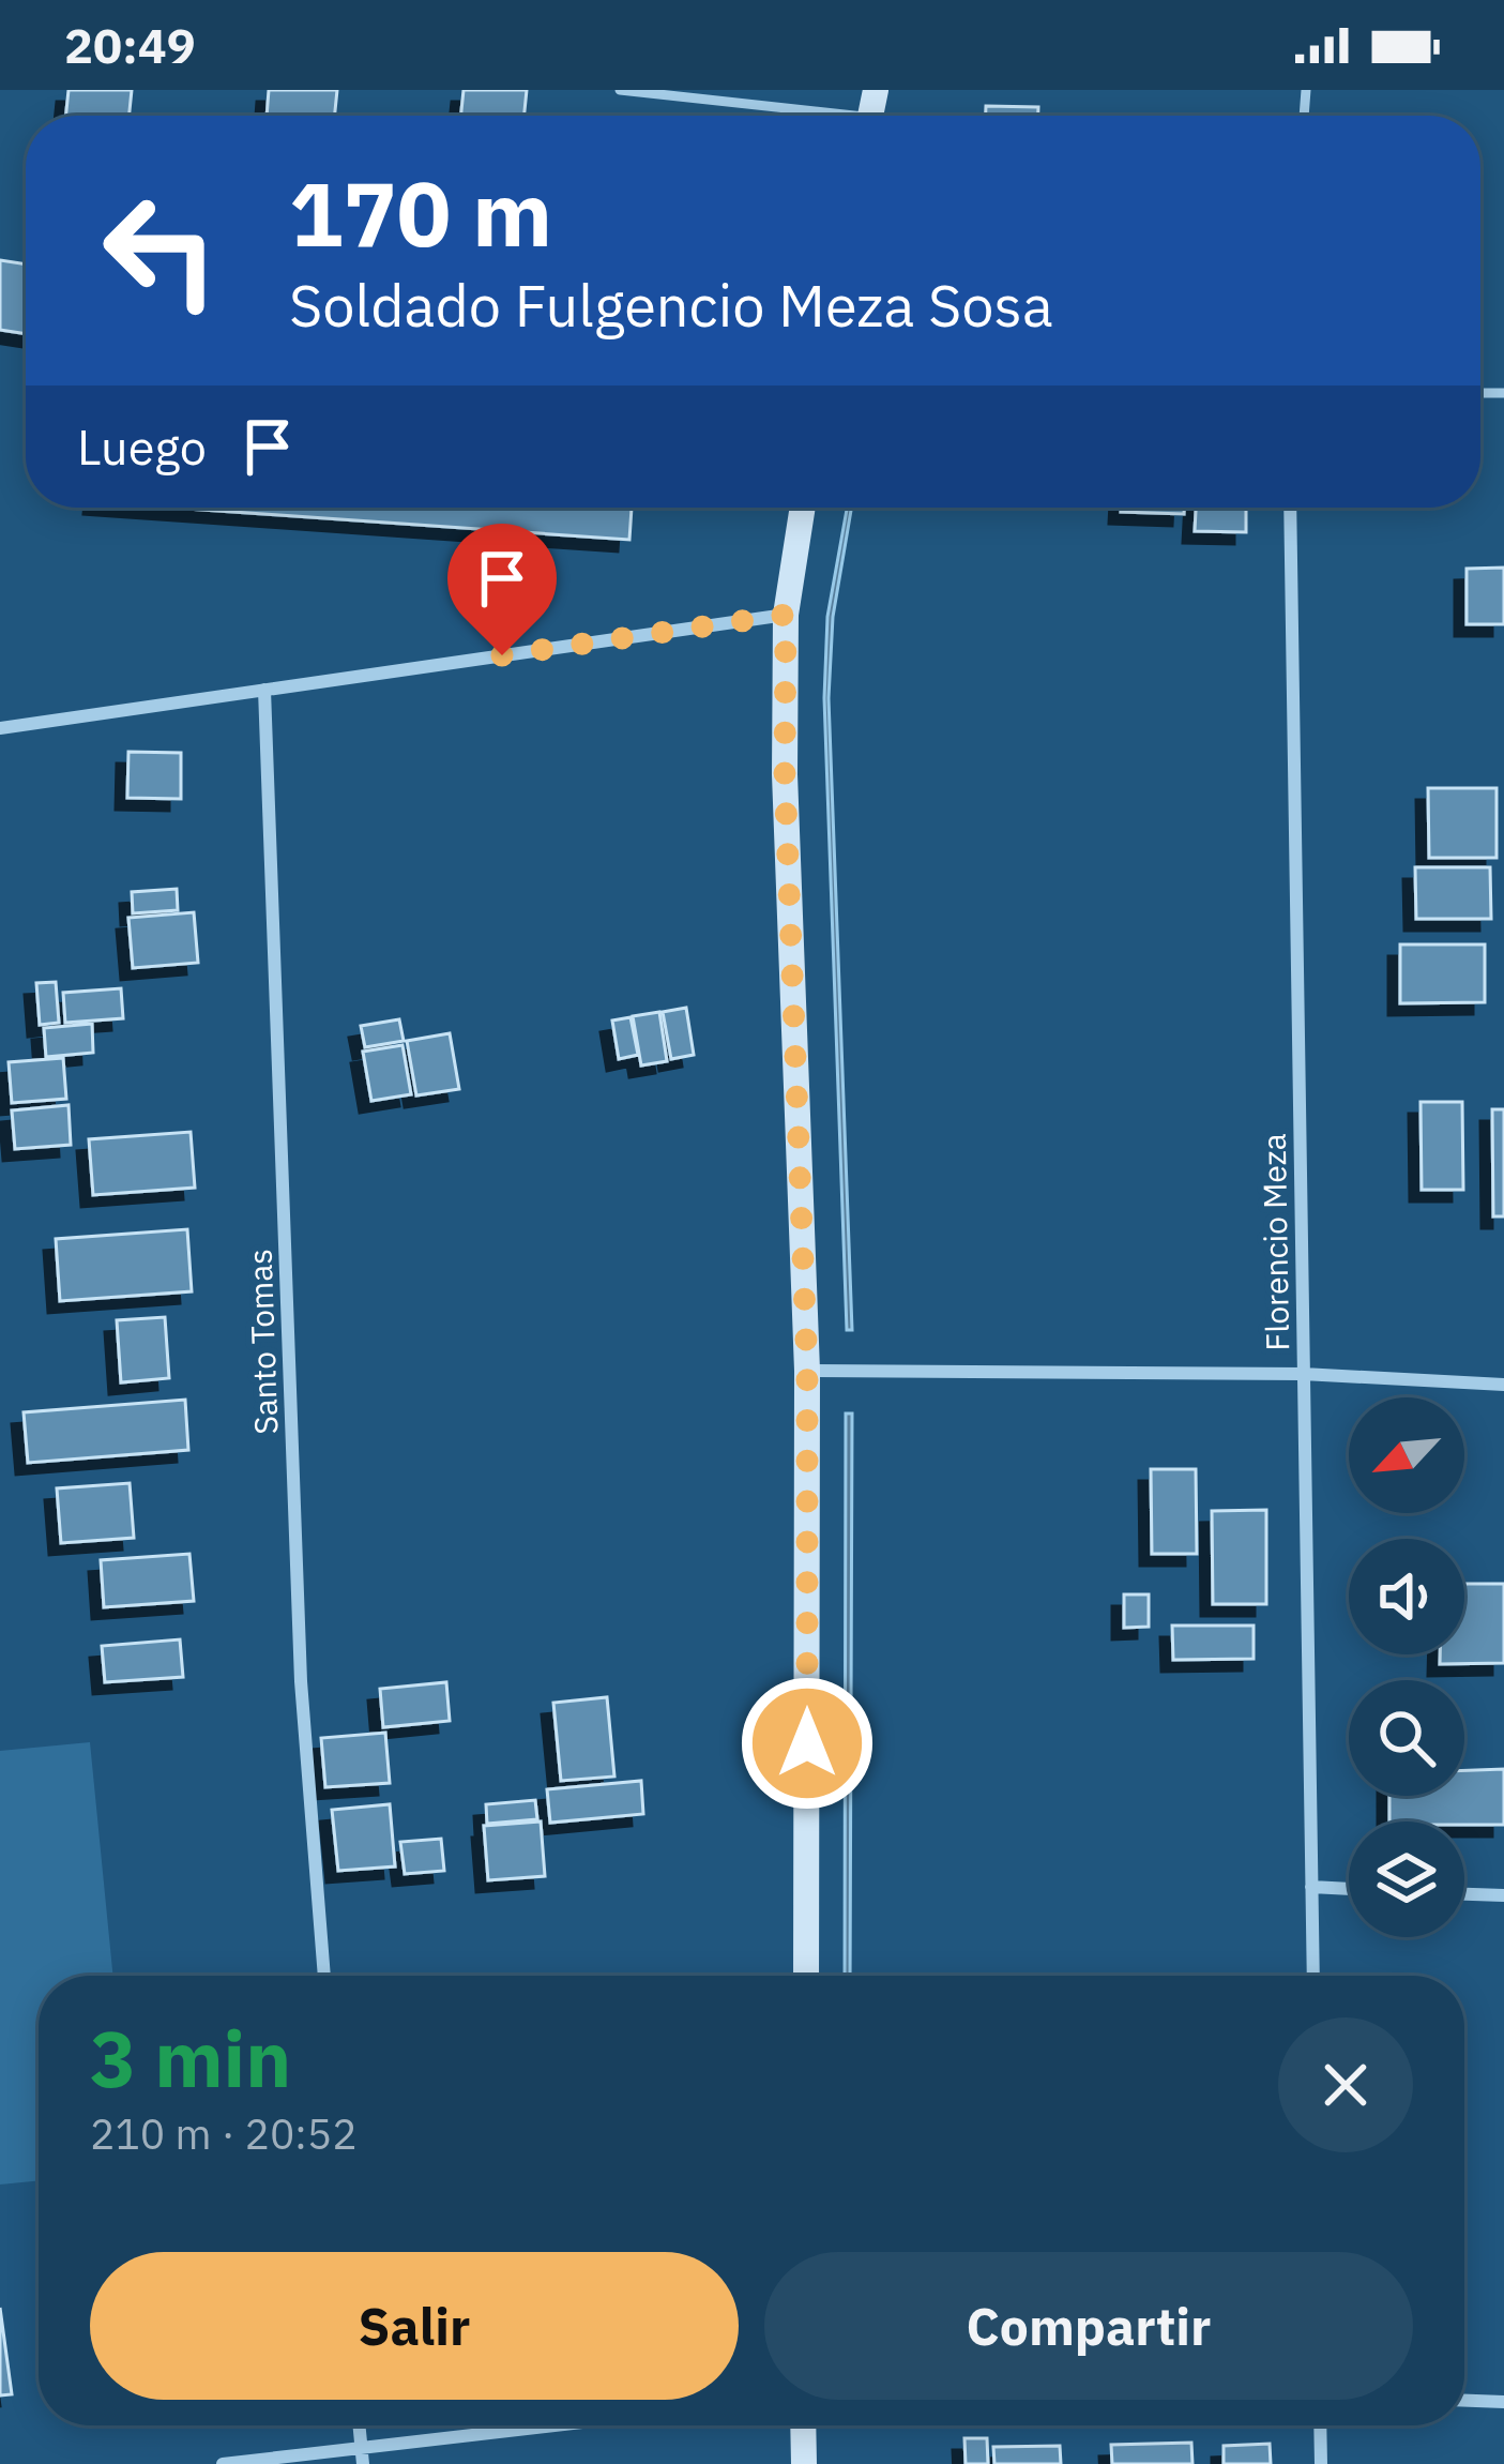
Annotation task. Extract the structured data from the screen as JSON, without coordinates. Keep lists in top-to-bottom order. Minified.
{"streets":{"street":["Florencio Meza","Santo Tomas"]},"north":"bottom left","page":{"status":"20:49","turn":["170 m","Soldado Fulgencio Meza Sosa"],"then":"Luego","heading":["3 min","210 m · 20:52"],"buttons":["Salir","Compartir"]}}
